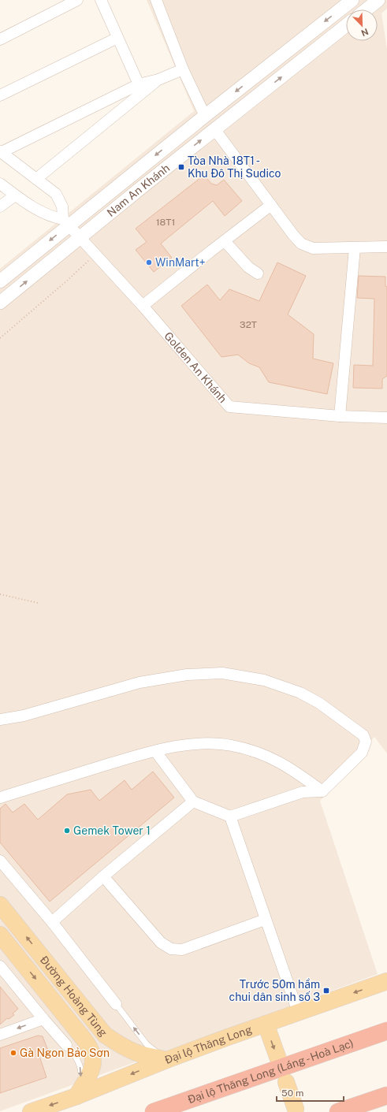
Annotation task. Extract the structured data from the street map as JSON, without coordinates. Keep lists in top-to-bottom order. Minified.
{"streets":{"highway":["Đại lộ Thăng Long (Láng - Hoà Lạc)"],"main road":["Đường Hoàng Tùng","Đại lộ Thăng Long"],"street":["Nam An Khánh","Golden An Khánh"]},"crossings":[["Nam An Khánh","Golden An Khánh"],["Đường Hoàng Tùng","Đại lộ Thăng Long"]],"one_way":["Đại lộ Thăng Long"],"places":{"transit":["Tòa Nhà 18T1 - Khu Đô Thị Sudico","Trước 50m hầm chui dân sinh số 3"],"other":["WinMart+","Gemek Tower 1","Gà Ngon Bảo Sơn"]},"house_numbers":["18T1","32T"],"scale_bar":"50 m","north":"bottom right"}
